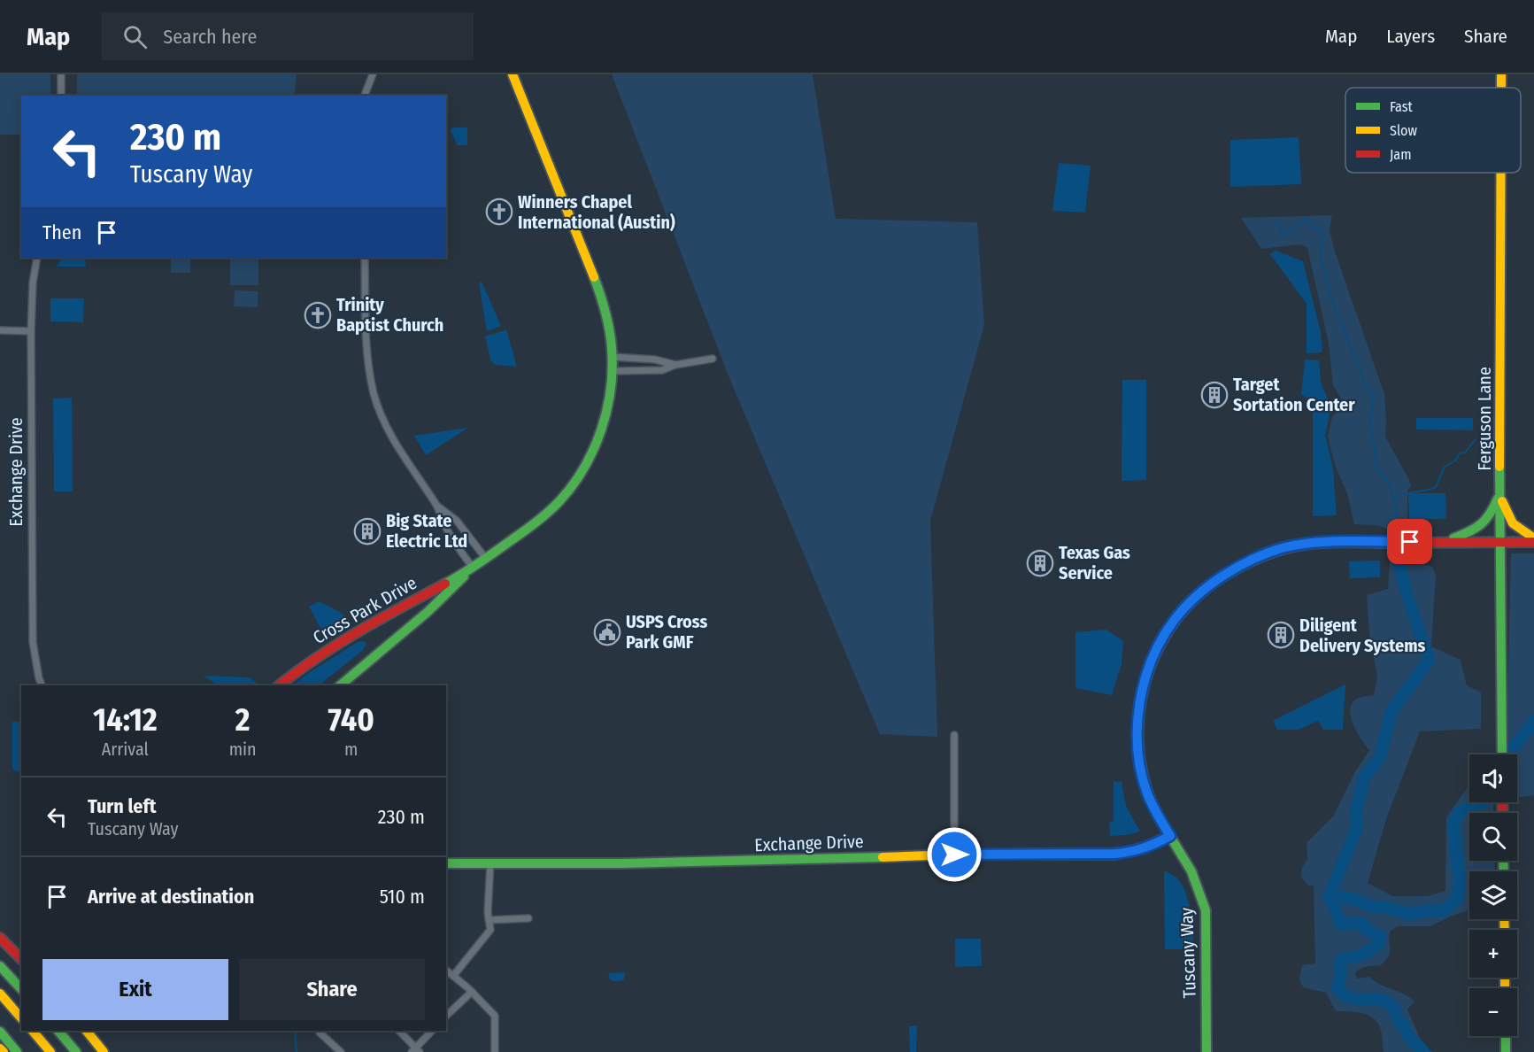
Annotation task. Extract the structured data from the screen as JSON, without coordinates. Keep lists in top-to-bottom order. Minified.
{"streets":{"main road":["Ferguson Lane","Exchange Drive","Cross Park Drive","Tuscany Way"]},"crossings":[["Ferguson Lane","Tuscany Way"],["Exchange Drive","Tuscany Way"]],"places":{"church":["Winners Chapel International (Austin)","Trinity Baptist Church"],"building":["Target Sortation Center","Big State Electric Ltd","Texas Gas Service","Diligent Delivery Systems"],"public building":["USPS Cross Park GMF"]},"legend":["Fast","Slow","Jam"],"page":{"header":"Map","search":"Search here","nav":["Map","Layers","Share"],"turn":["230 m","Tuscany Way"],"then":"Then","eta":["14:12","Arrival","2","min","740","m"],"map_buttons":["+","−"],"list":[{"name":"Turn left","note":"Tuscany Way","value":"230 m"},{"name":"Arrive at destination","value":"510 m"}],"buttons":["Exit","Share"]}}
